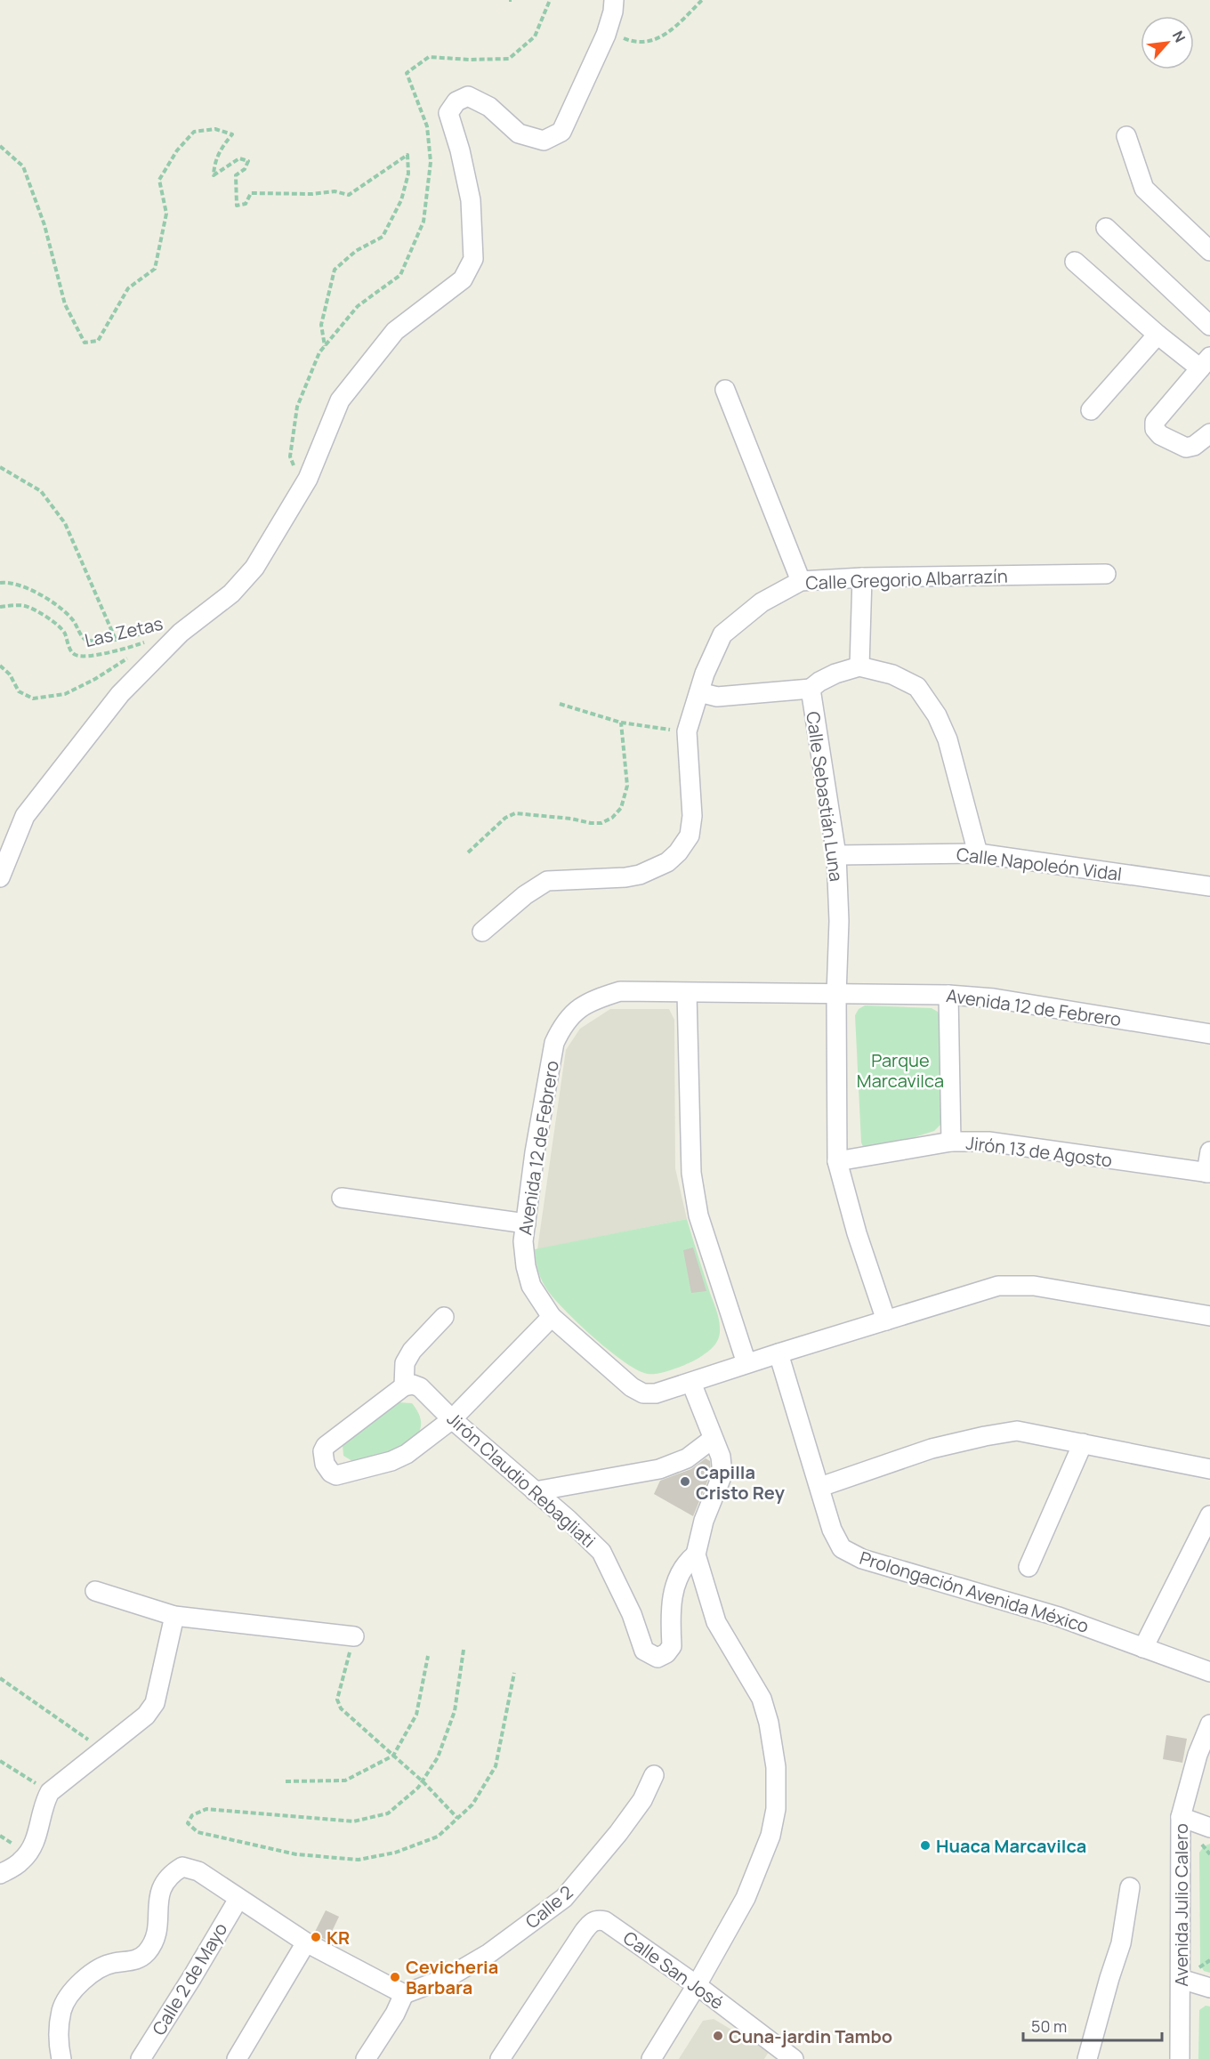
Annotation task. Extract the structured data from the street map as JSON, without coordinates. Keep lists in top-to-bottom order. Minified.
{"streets":{"street":["Calle Gregorio Albarrazín","Calle Sebastián Luna","Calle Napoleón Vidal","Avenida 12 de Febrero","Jirón 13 de Agosto","Jirón Claudio Rebagliati","Prolongación Avenida México","Avenida Julio Calero","Calle 2","Calle San José","Calle 2 de Mayo"],"path":["Las Zetas"]},"crossings":[["Calle Sebastián Luna","Calle Napoleón Vidal"],["Calle Sebastián Luna","Avenida 12 de Febrero"],["Calle Sebastián Luna","Jirón 13 de Agosto"],["Avenida 12 de Febrero","Prolongación Avenida México"]],"parks":["Parque Marcavilca"],"places":["Capilla Cristo Rey","Huaca Marcavilca","KR","Cevicheria Barbara","Cuna-jardin Tambo"],"scale_bar":"50 m","north":"top right"}
